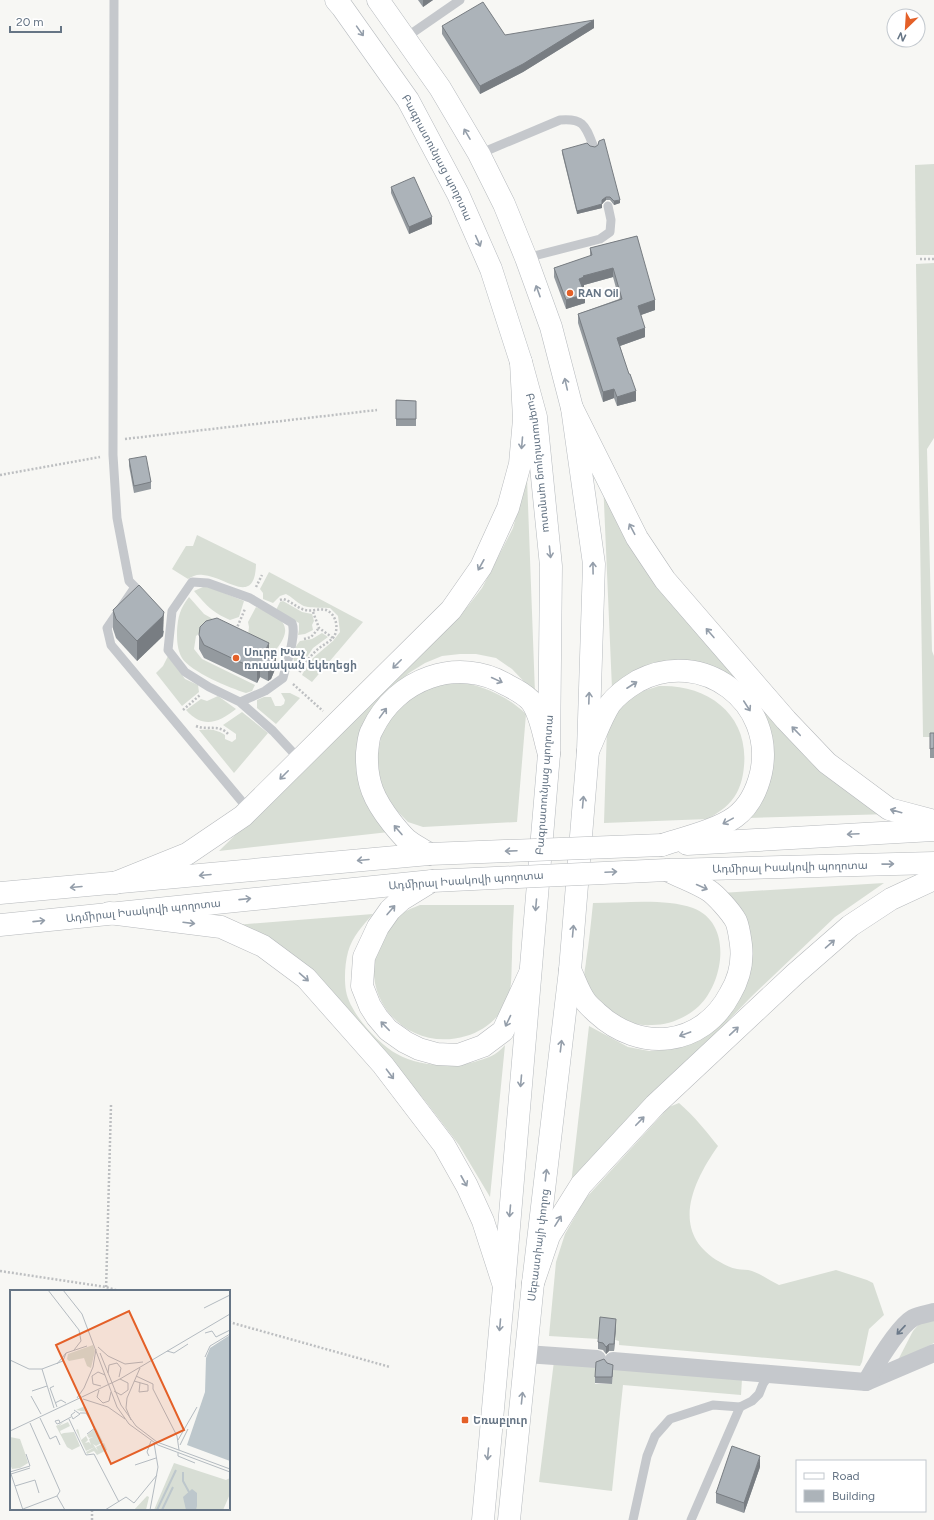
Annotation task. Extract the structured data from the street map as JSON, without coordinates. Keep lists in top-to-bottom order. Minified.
{"streets":{"main road":["Բագրատունյաց պողոտա","Ադմիրալ Իսակովի պողոտա","Սեբաստիայի փողոց"]},"places":{"other":["RAN Oil","Սուրբ Խաչ ռուսական եկեղեցի"],"transit":["Եռաբլուր"]},"legend":["Road","Building"],"scale_bar":"20 m","north":"bottom left"}
